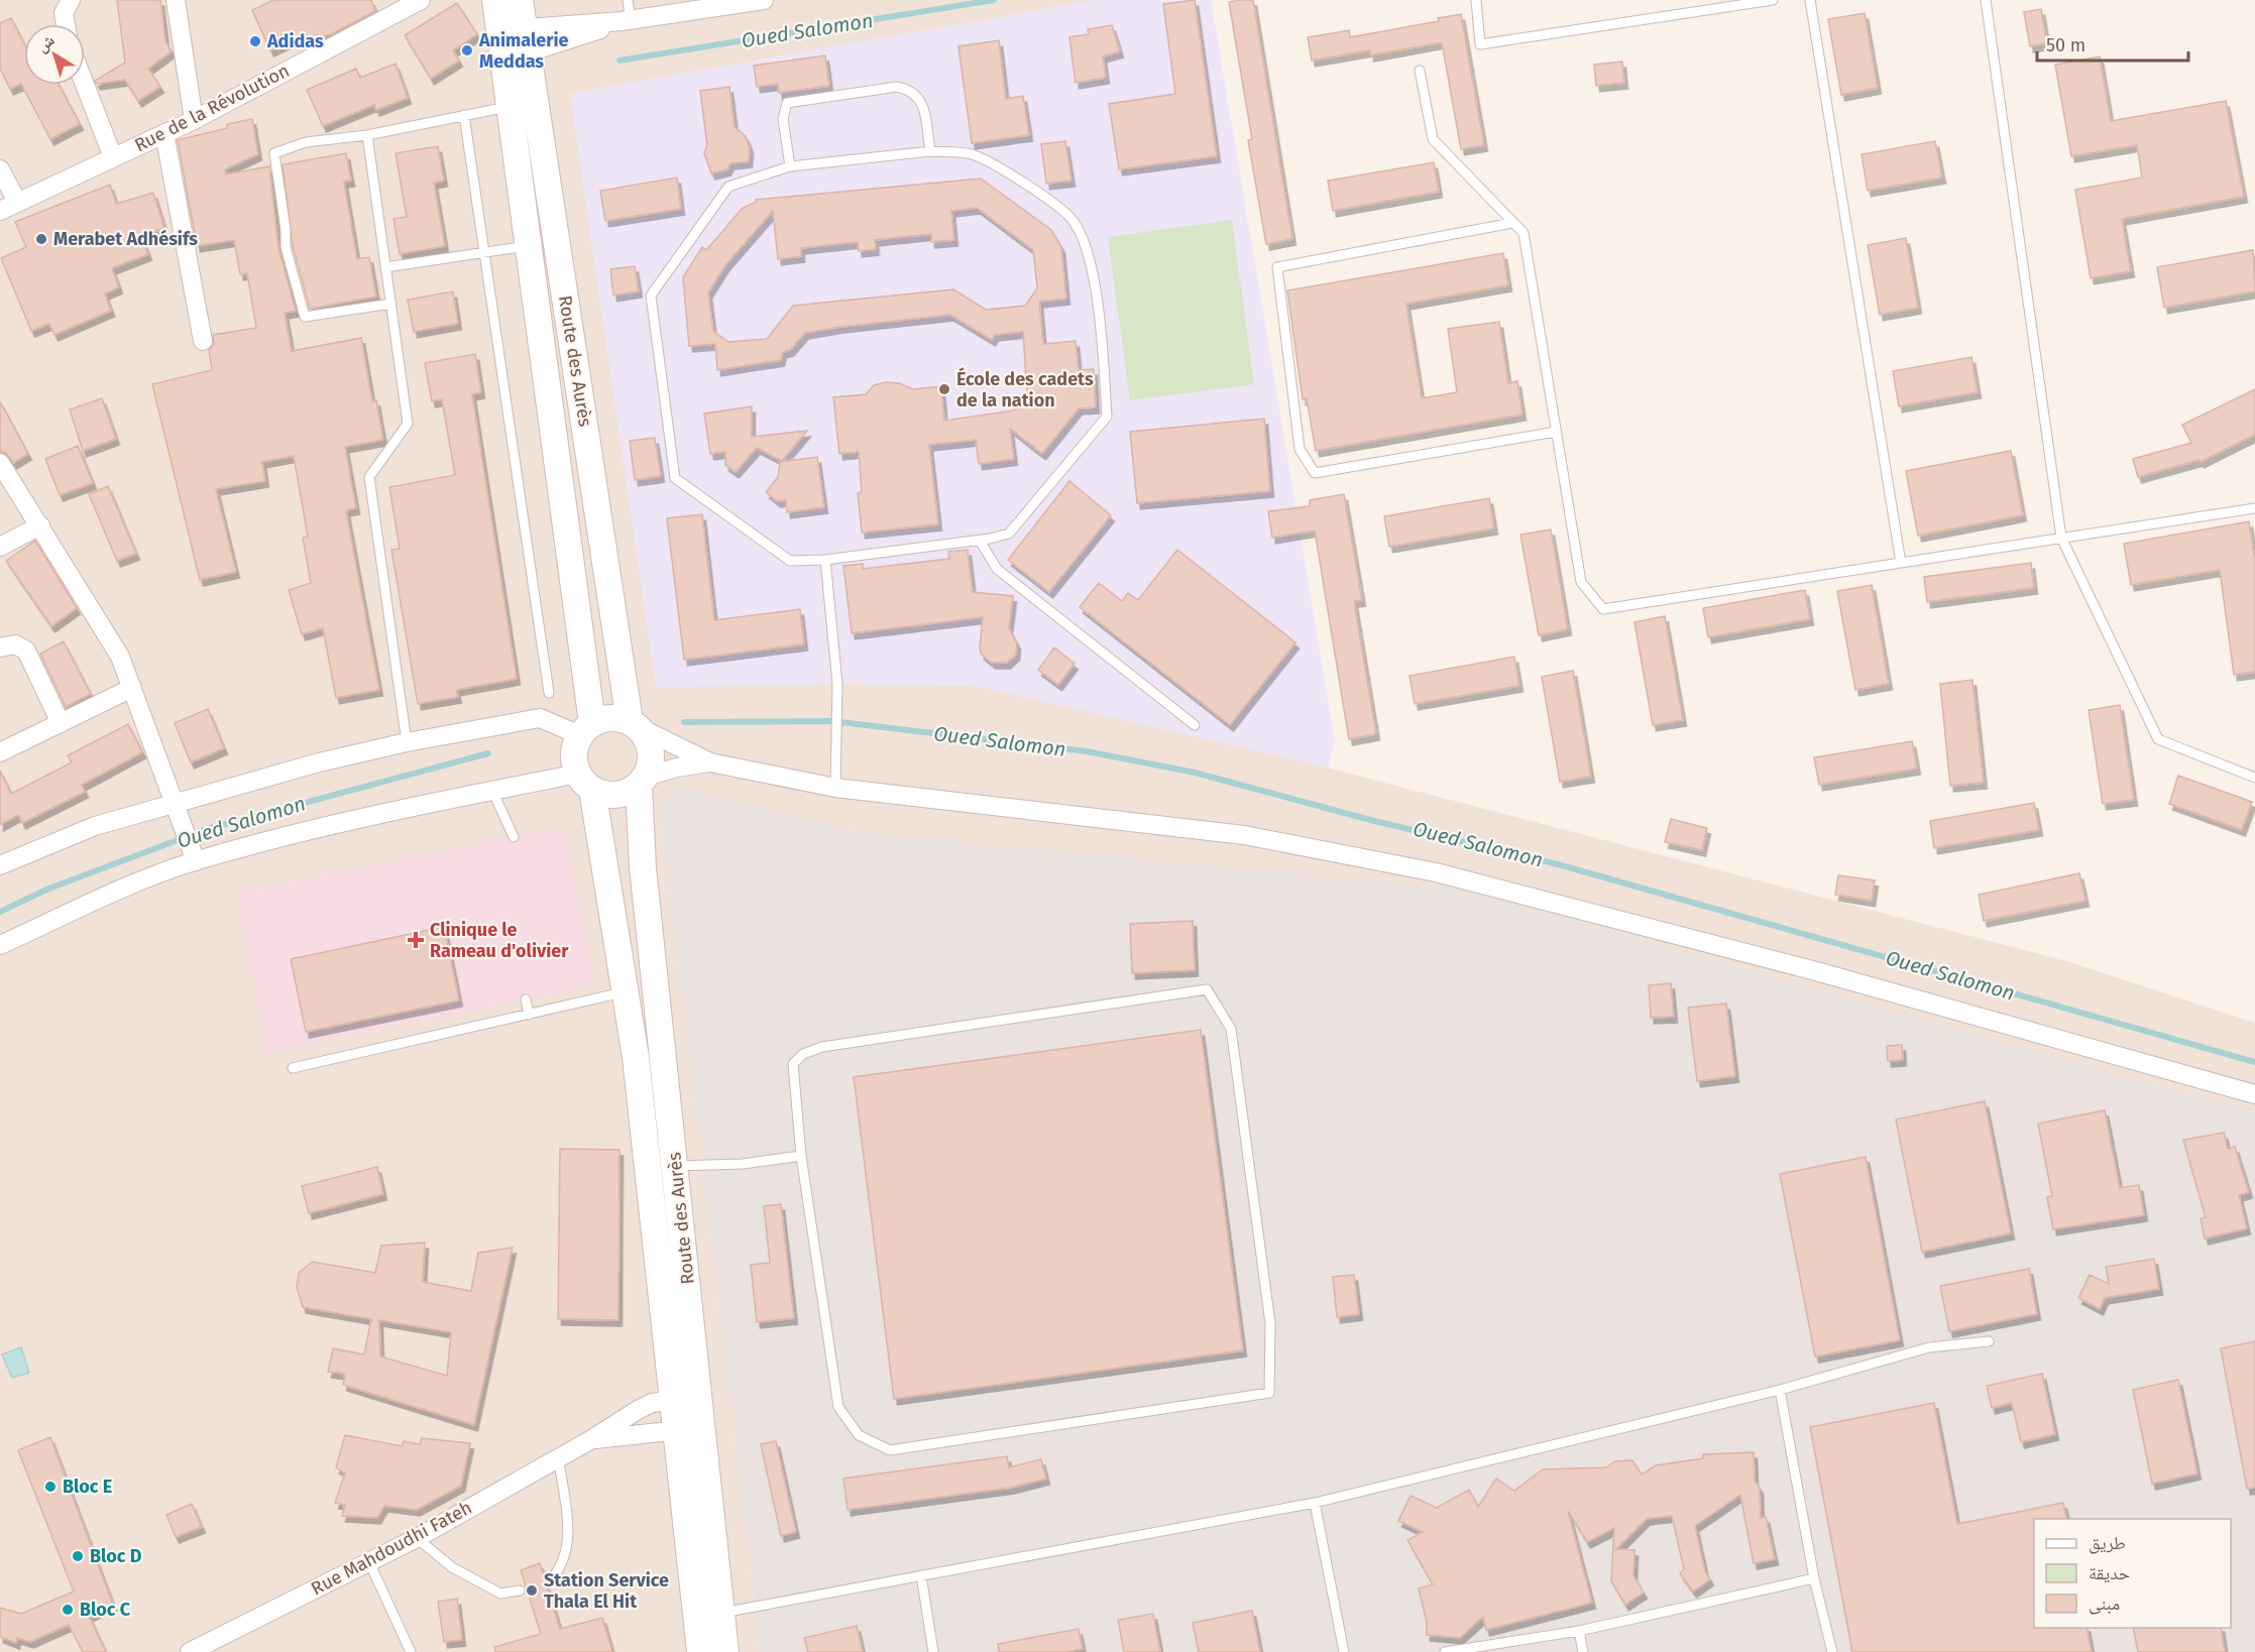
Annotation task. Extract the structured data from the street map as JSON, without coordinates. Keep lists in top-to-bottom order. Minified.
{"streets":{"street":["Rue de la Révolution","Route des Aurès","Rue Mahdoudhi Fateh"]},"crossings":[["Route des Aurès","Rue Mahdoudhi Fateh"]],"water":["Oued Salomon"],"places":{"other":["Adidas","Animalerie Meddas","Merabet Adhésifs","École des cadets de la nation","Bloc E","Bloc D","Station Service Thala El Hit","Bloc C"],"health":["Clinique le Rameau d'olivier"]},"legend":["طريق","حديقة","مبنى"],"scale_bar":"50 m","north":"top left"}
